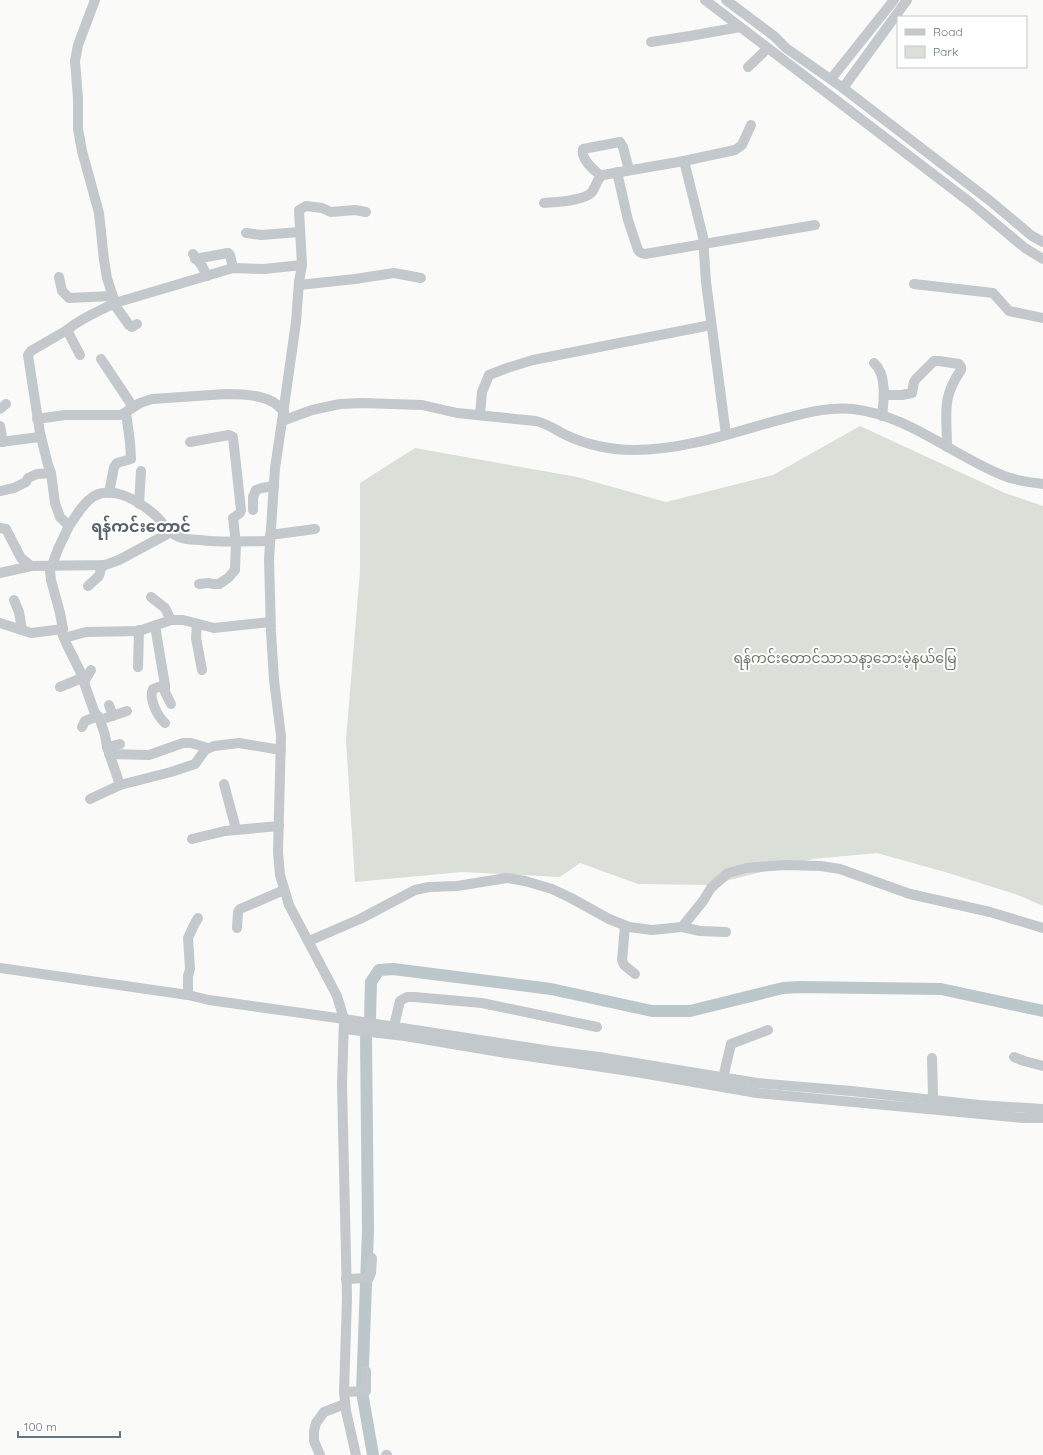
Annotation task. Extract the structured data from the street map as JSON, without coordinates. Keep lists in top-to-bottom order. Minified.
{"districts":["ရန်ကင်းတောင်"],"parks":["ရန်ကင်းတောင်သာသနာ့ဘေးမဲ့နယ်မြေ"],"legend":["Road","Park"],"scale_bar":"100 m"}
